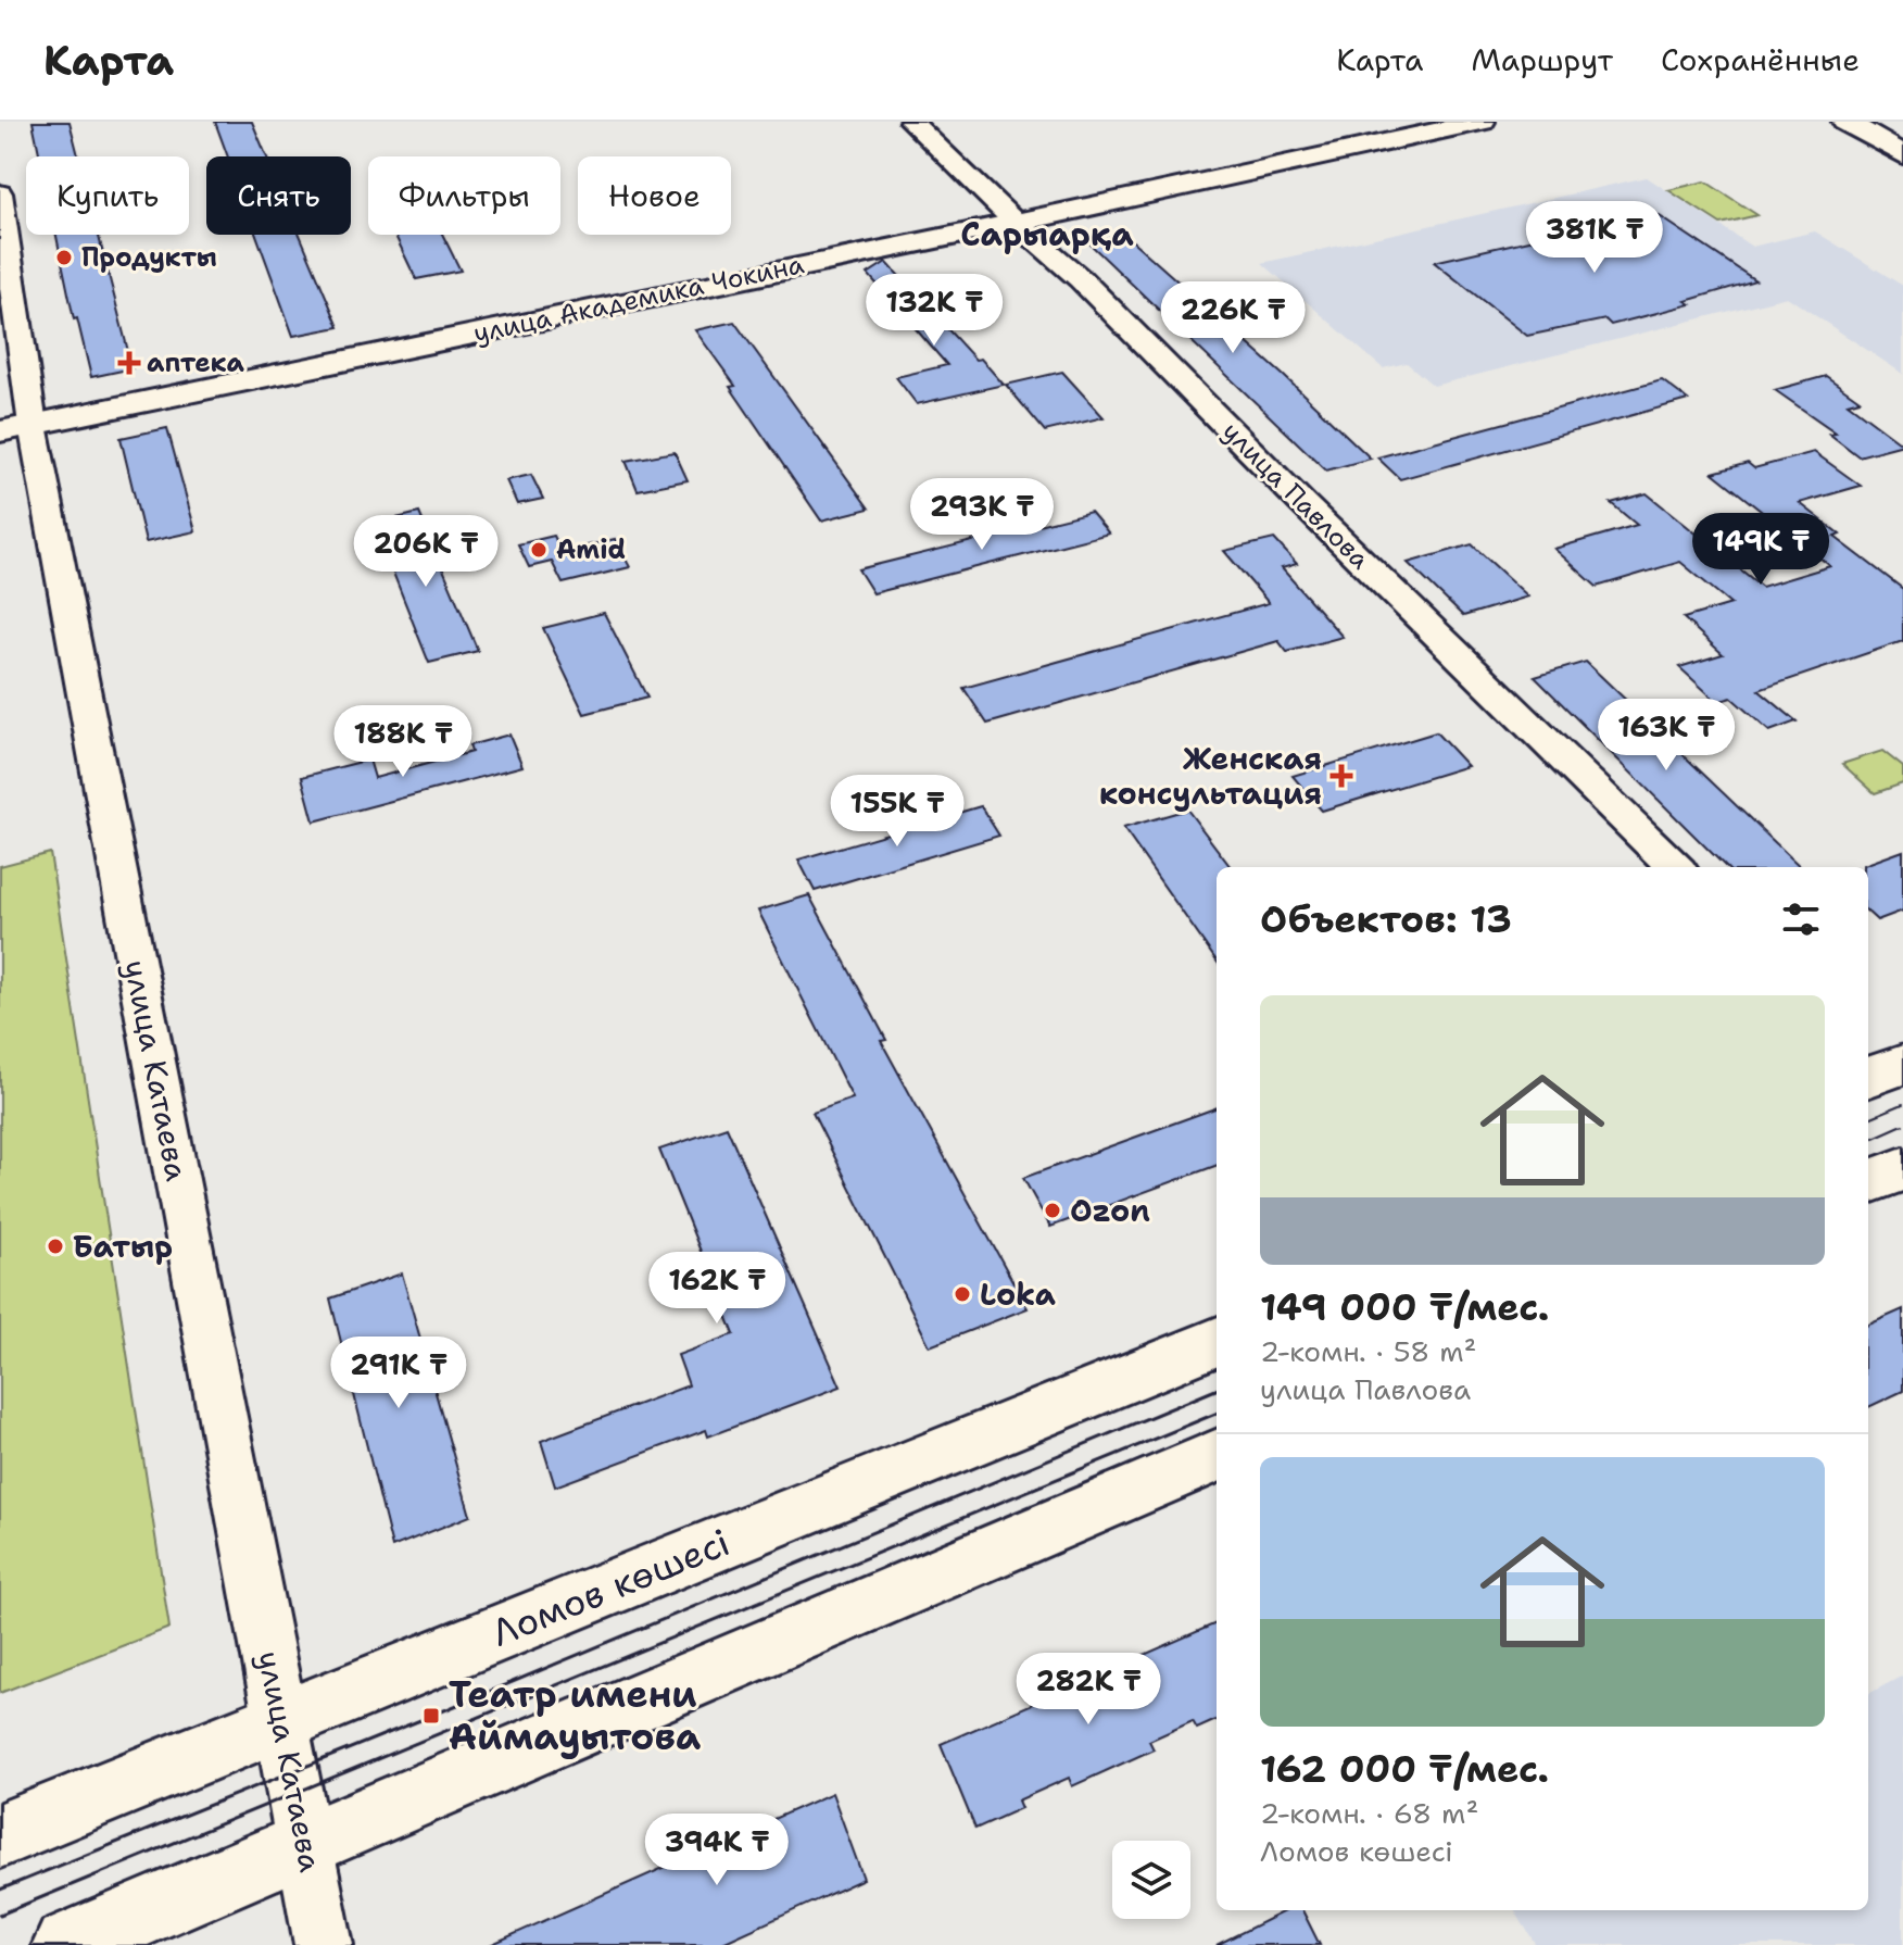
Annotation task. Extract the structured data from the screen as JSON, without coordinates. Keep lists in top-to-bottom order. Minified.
{"streets":{"main road":["улица Академика Чокина","Ломов көшесі"],"street":["улица Павлова","улица Катаева"]},"crossings":[["улица Академика Чокина","улица Павлова"],["улица Академика Чокина","улица Катаева"],["улица Катаева","Ломов көшесі"]],"districts":["Сарыарқа"],"places":{"other":["Продукты","Amid","Ozon","Батыр","Loka"],"health":["аптека","Женская консультация"],"transit":["Театр имени Аймауытова"]},"page":{"header":"Карта","nav":["Карта","Маршрут","Сохранённые"],"chip":["Купить","Снять","Фильтры","Новое"],"price":["381K ₸","132K ₸","226K ₸","293K ₸","149K ₸","206K ₸","163K ₸","188K ₸","155K ₸","162K ₸","291K ₸","282K ₸","394K ₸"],"heading":"Объектов: 13","list":[{"name":"149 000 ₸/мес.","note":"2-комн. · 58 m² · улица Павлова"},{"name":"162 000 ₸/мес.","note":"2-комн. · 68 m² · Ломов көшесі"}]}}
